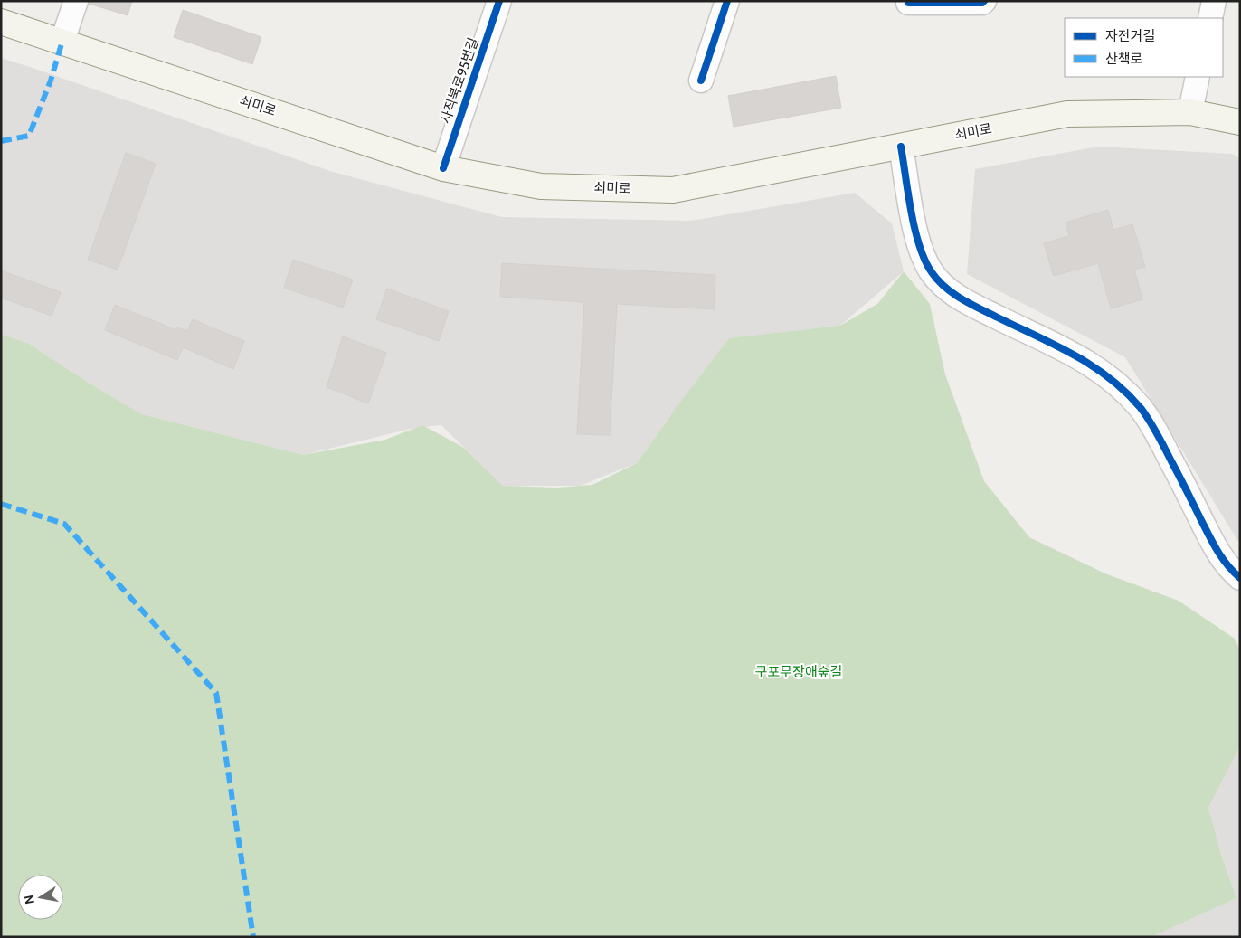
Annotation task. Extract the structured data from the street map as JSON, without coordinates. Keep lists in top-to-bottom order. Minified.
{"streets":{"main road":["쇠미로"],"street":["사직북로95번길"]},"crossings":[["사직북로95번길","쇠미로"]],"parks":["구포무장애숲길"],"legend":["자전거길","산책로"],"north":"left"}
